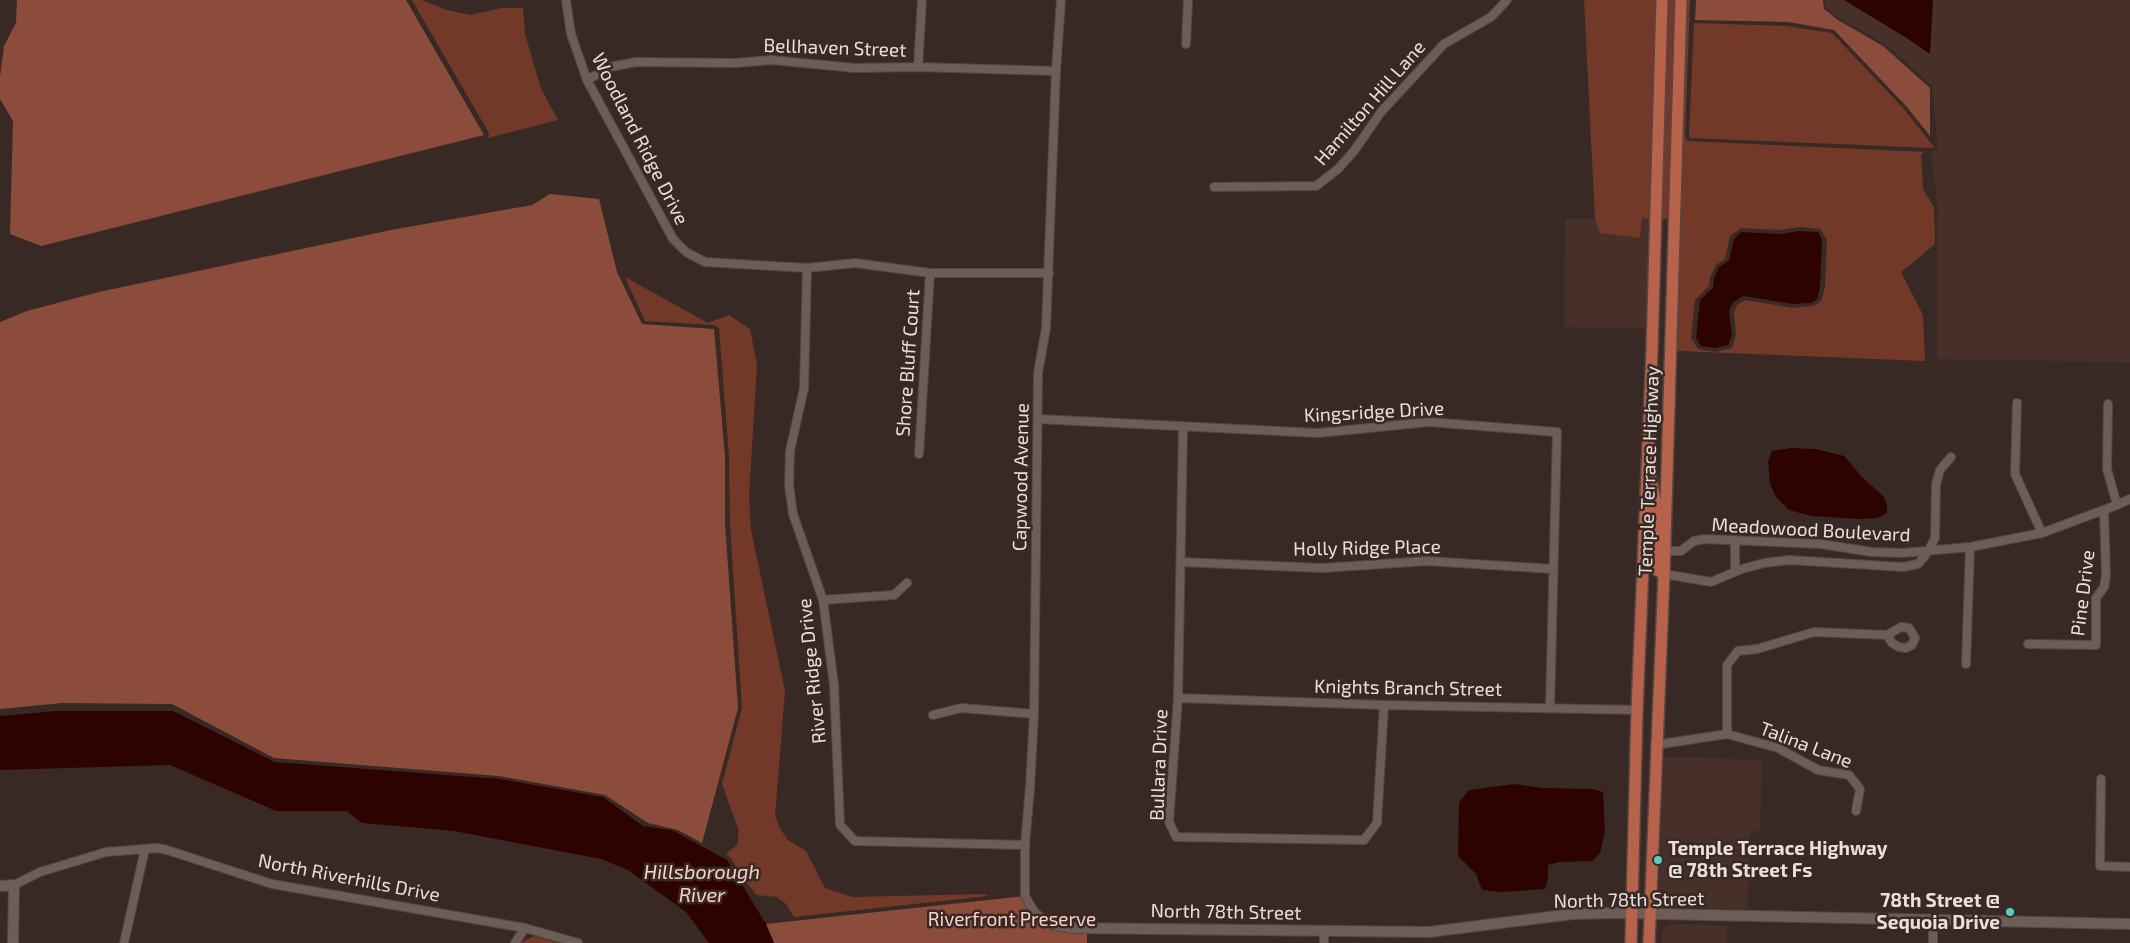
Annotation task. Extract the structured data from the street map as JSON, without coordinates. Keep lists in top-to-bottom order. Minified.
{"streets":{"main road":["Temple Terrace Highway"],"street":["Bellhaven Street","Hamilton Hill Lane","Woodland Ridge Drive","Shore Bluff Court","Kingsridge Drive","Capwood Avenue","Meadowood Boulevard","Holly Ridge Place","Pine Drive","River Ridge Drive","Knights Branch Street","Talina Lane","Bullara Drive","North Riverhills Drive","North 78th Street"]},"crossings":[["Bellhaven Street","Woodland Ridge Drive"],["Bellhaven Street","Capwood Avenue"],["Woodland Ridge Drive","Shore Bluff Court"],["Woodland Ridge Drive","Capwood Avenue"],["Woodland Ridge Drive","River Ridge Drive"],["Kingsridge Drive","Capwood Avenue"],["Kingsridge Drive","Holly Ridge Place"],["Kingsridge Drive","Knights Branch Street"],["Kingsridge Drive","Bullara Drive"],["Temple Terrace Highway","Meadowood Boulevard"],["Temple Terrace Highway","Knights Branch Street"],["Temple Terrace Highway","Talina Lane"],["Temple Terrace Highway","North 78th Street"],["Capwood Avenue","River Ridge Drive"],["Capwood Avenue","North 78th Street"],["Meadowood Boulevard","Pine Drive"],["Holly Ridge Place","Bullara Drive"],["Knights Branch Street","Bullara Drive"]],"water":["Hillsborough River"],"parks":["Riverfront Preserve"],"places":["Temple Terrace Highway @ 78th Street Fs","78th Street @ Sequoia Drive"]}
